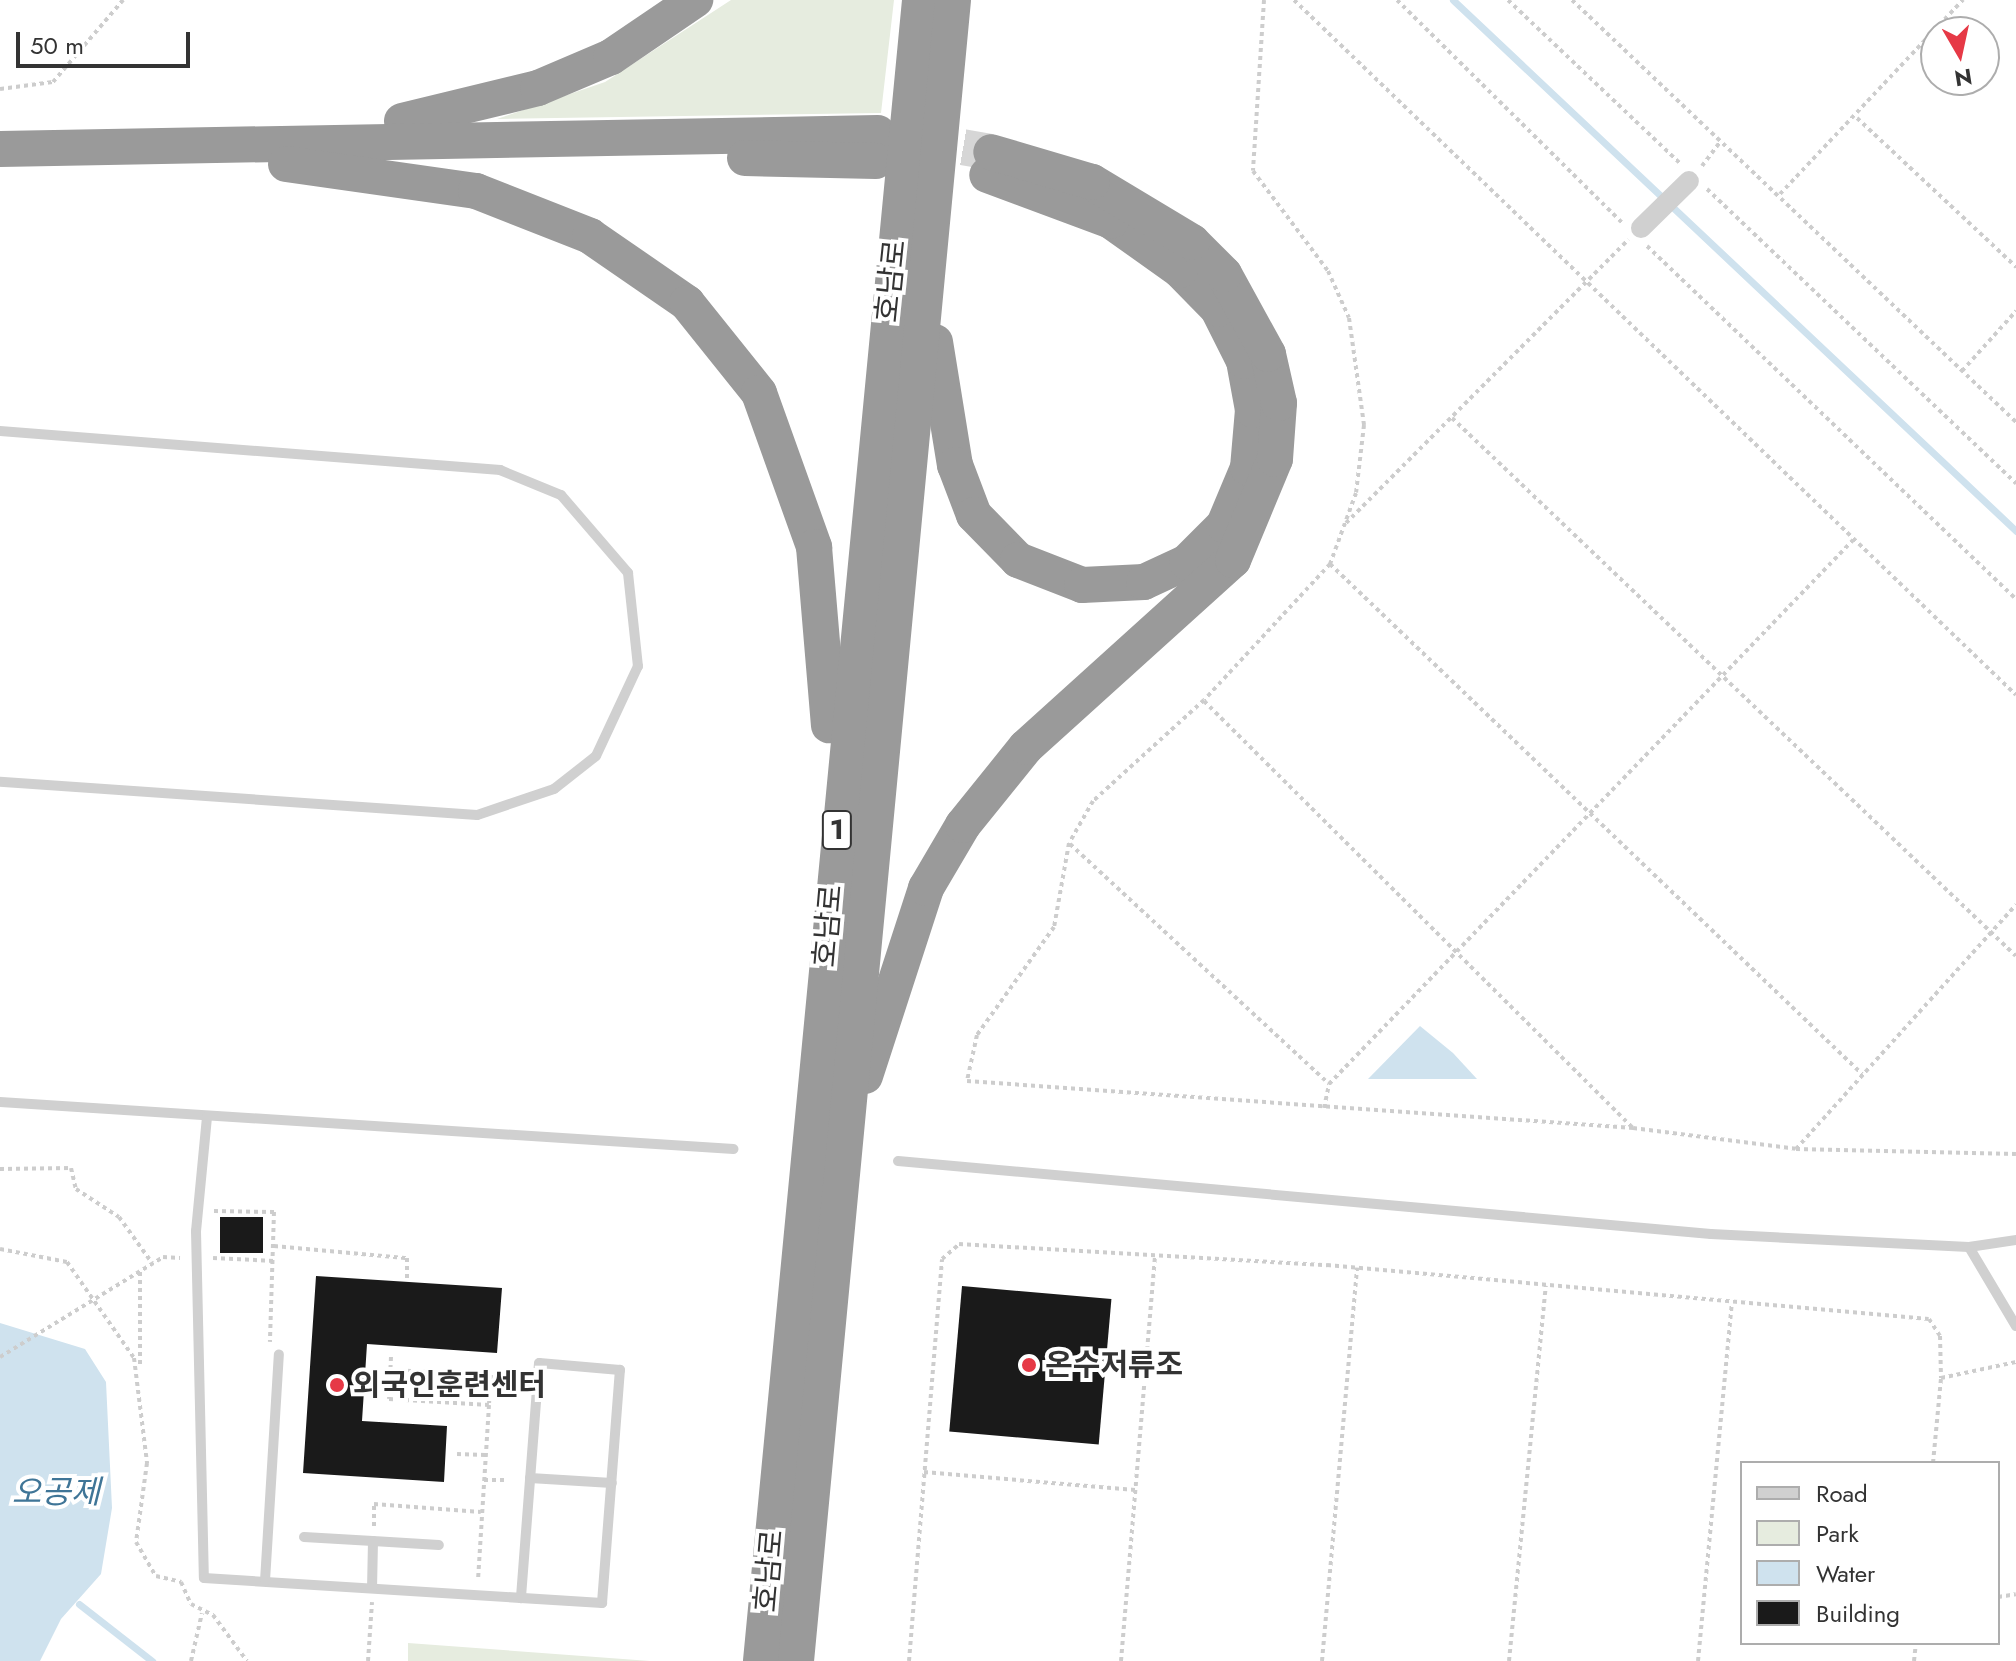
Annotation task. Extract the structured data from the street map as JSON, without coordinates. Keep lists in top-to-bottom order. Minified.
{"streets":{"highway":["호남로","1"]},"water":["오공제"],"places":["온수저류조","외국인훈련센터"],"legend":["Road","Park","Water","Building"],"scale_bar":"50 m","north":"bottom"}
